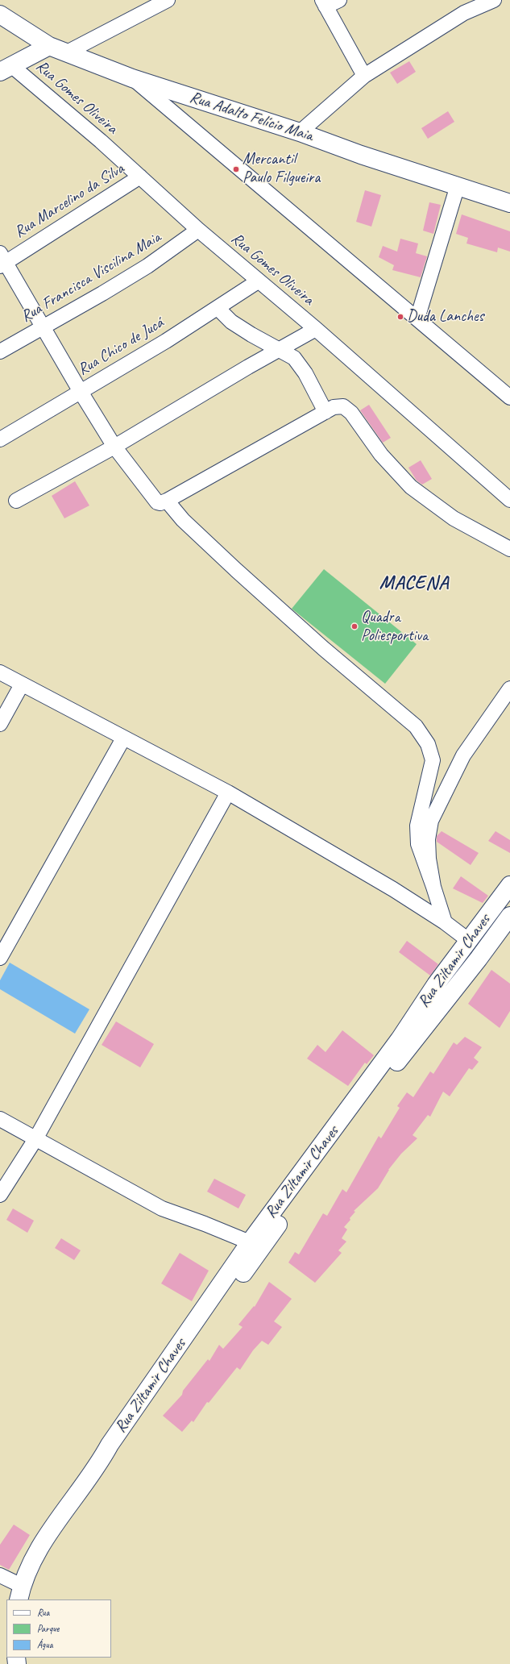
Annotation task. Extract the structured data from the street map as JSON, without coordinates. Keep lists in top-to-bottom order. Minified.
{"streets":{"street":["Rua Gomes Oliveira","Rua Adalto Felício Maia","Rua Marcelino da Silva","Rua Francisca Viscilina Maia","Rua Chico de Jucá","Rua Ziltamir Chaves"]},"crossings":[["Rua Gomes Oliveira","Rua Marcelino da Silva"],["Rua Gomes Oliveira","Rua Francisca Viscilina Maia"],["Rua Gomes Oliveira","Rua Chico de Jucá"]],"districts":["MACENA"],"places":["Mercantil Paulo Filgueira","Duda Lanches","Quadra Poliesportiva"],"legend":["Rua","Parque","Água"]}
